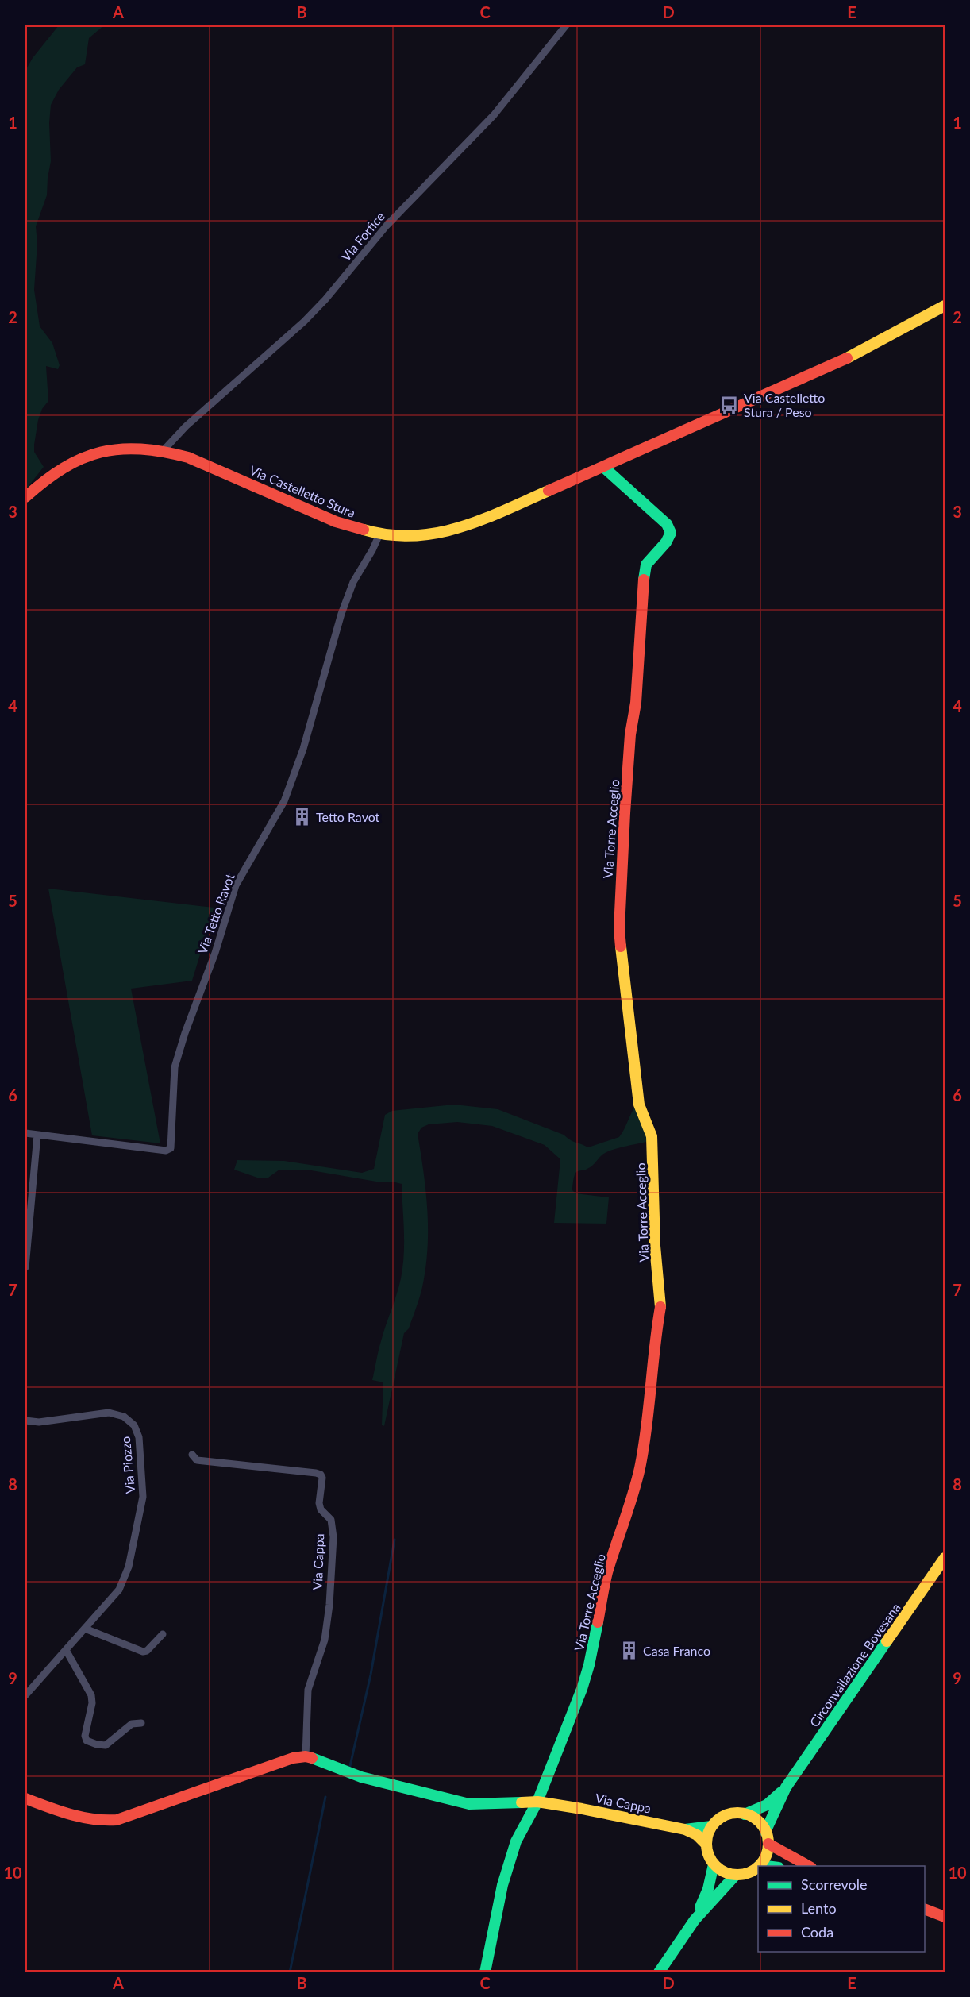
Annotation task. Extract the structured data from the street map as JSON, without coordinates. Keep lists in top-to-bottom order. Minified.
{"streets":{"street":["Via Forfice","Via Castelletto Stura","Via Torre Acceglio","Via Tetto Ravot","Via Piozzo","Via Cappa","Circonvallazione Bovesana"]},"crossings":[["Via Forfice","Via Castelletto Stura"],["Via Castelletto Stura","Via Torre Acceglio"],["Via Castelletto Stura","Via Tetto Ravot"],["Via Torre Acceglio","Via Cappa"]],"places":{"bus stop":["Via Castelletto Stura / Peso"],"building":["Tetto Ravot","Casa Franco"]},"legend":["Scorrevole","Lento","Coda"],"grid":{"columns":["A","B","C","D","E"],"rows":["1","2","3","4","5","6","7","8","9","10"]}}
